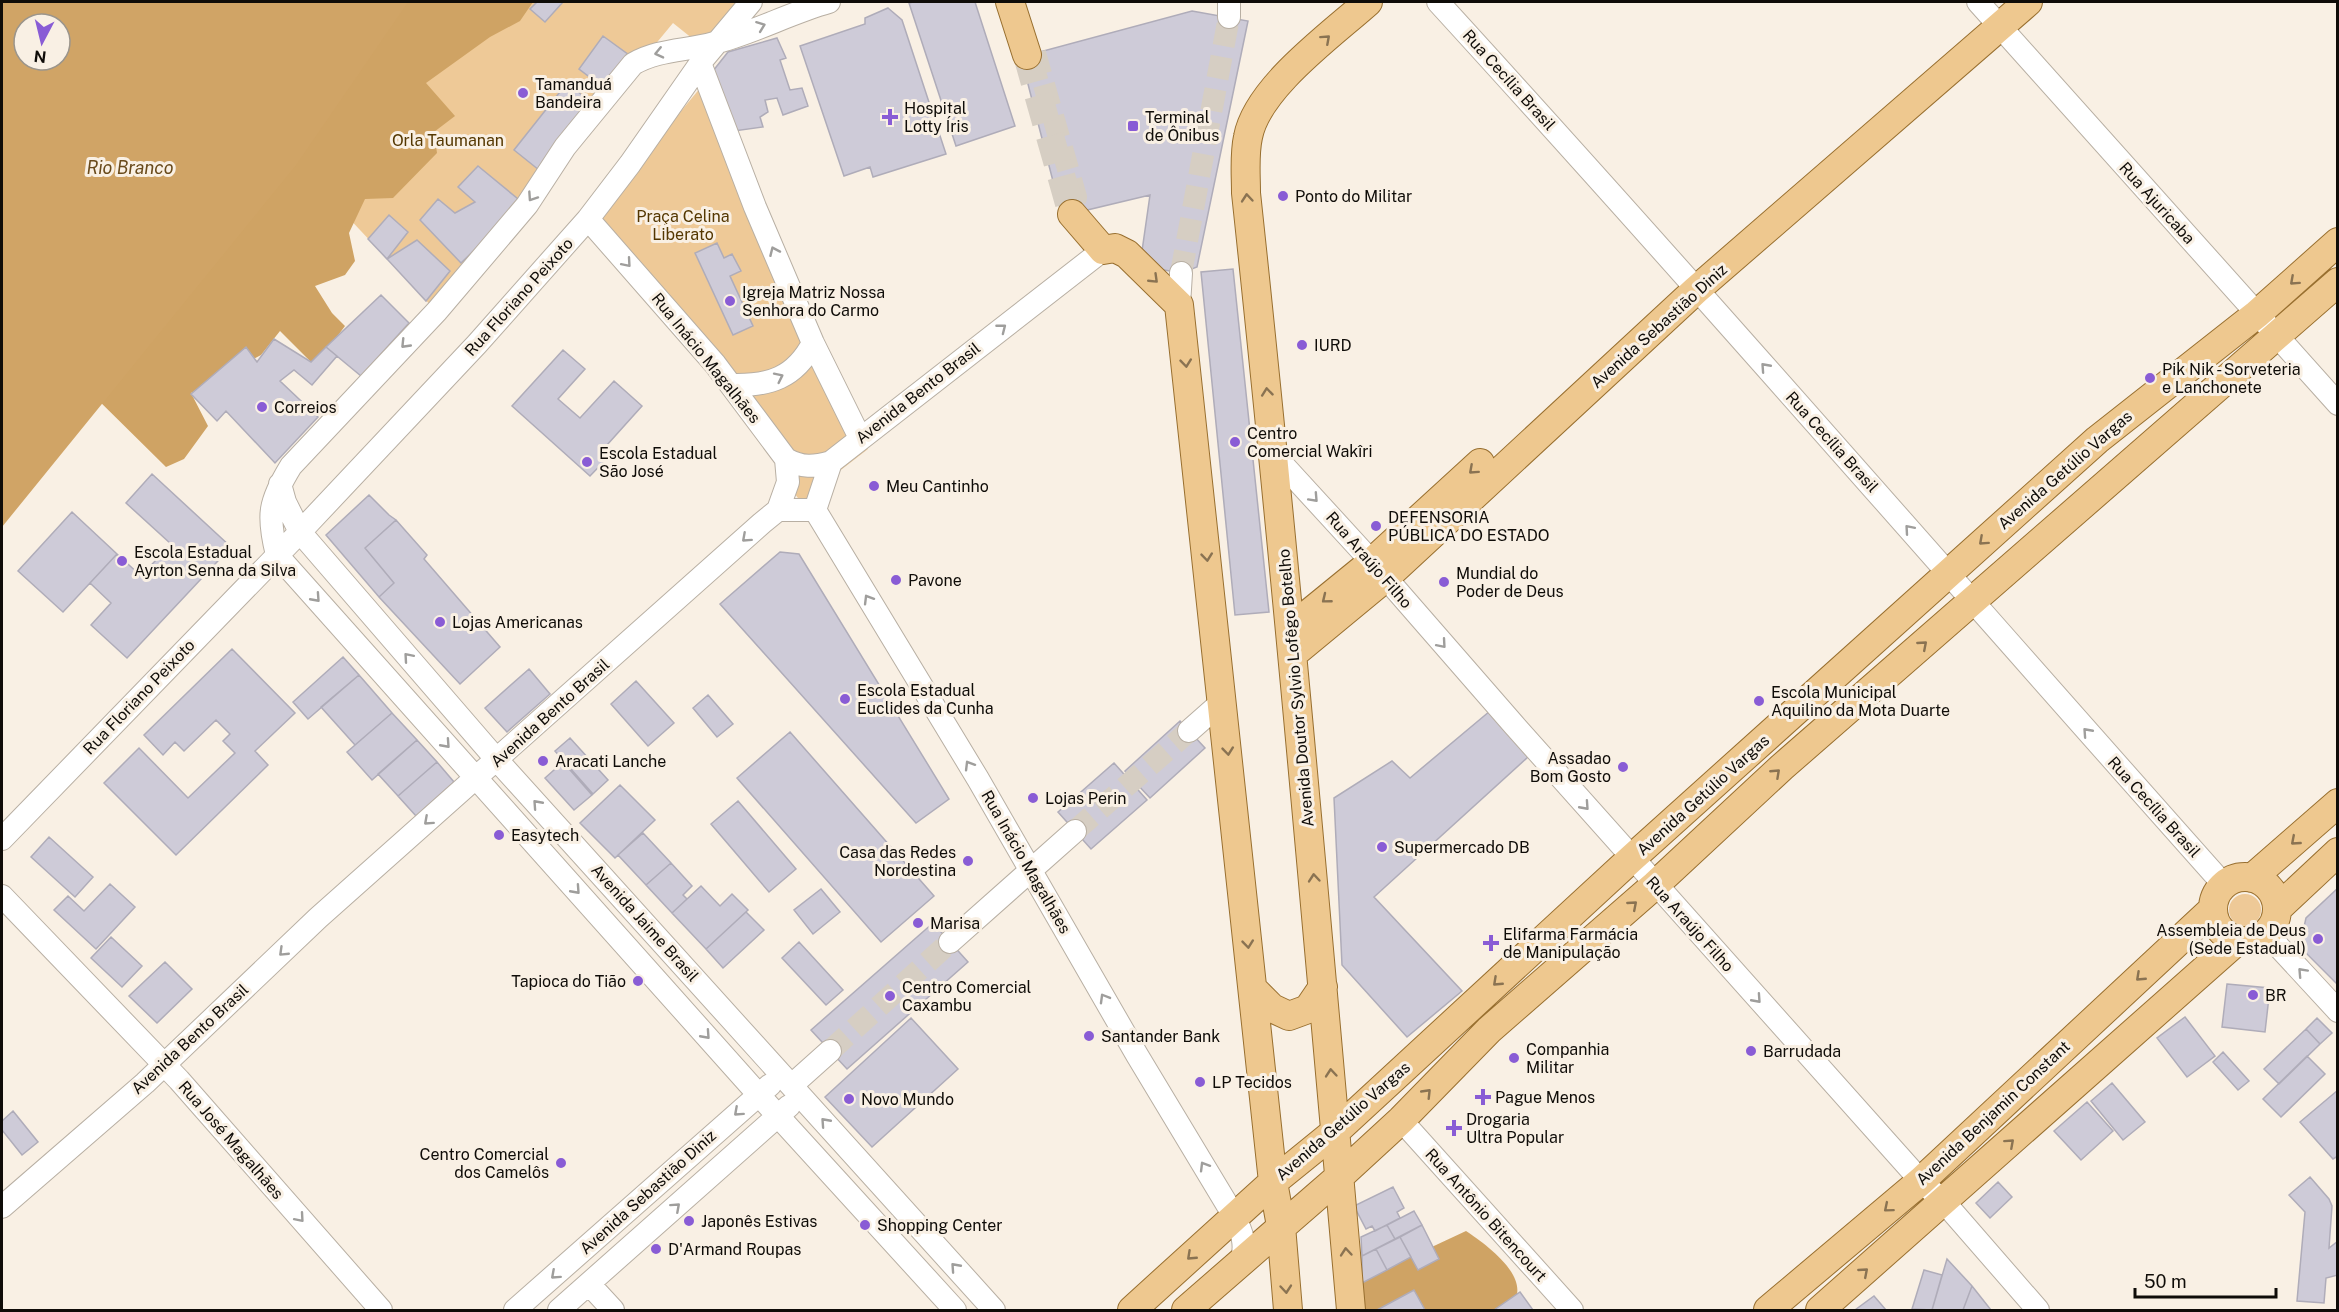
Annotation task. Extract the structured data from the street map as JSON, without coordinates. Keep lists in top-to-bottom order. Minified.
{"streets":{"main road":["Avenida Sebastião Diniz","Avenida Getúlio Vargas","Avenida Doutor Sylvio Lofêgo Botelho","Avenida Benjamin Constant"],"street":["Rua Cecília Brasil","Rua Ajuricaba","Rua Floriano Peixoto","Rua Inácio Magalhães","Avenida Bento Brasil","Rua Araújo Filho","Avenida Jaime Brasil","Rua José Magalhães","Rua Antônio Bitencourt"]},"crossings":[["Rua Cecília Brasil","Avenida Sebastião Diniz"],["Rua Cecília Brasil","Avenida Getúlio Vargas"],["Rua Cecília Brasil","Avenida Benjamin Constant"],["Rua Ajuricaba","Avenida Sebastião Diniz"],["Rua Ajuricaba","Avenida Getúlio Vargas"],["Rua Floriano Peixoto","Rua Inácio Magalhães"],["Rua Floriano Peixoto","Avenida Jaime Brasil"],["Avenida Sebastião Diniz","Rua Araújo Filho"],["Avenida Sebastião Diniz","Avenida Doutor Sylvio Lofêgo Botelho"],["Avenida Sebastião Diniz","Avenida Jaime Brasil"],["Rua Inácio Magalhães","Avenida Getúlio Vargas"],["Avenida Bento Brasil","Avenida Jaime Brasil"],["Avenida Bento Brasil","Rua José Magalhães"],["Avenida Getúlio Vargas","Rua Araújo Filho"],["Avenida Getúlio Vargas","Avenida Doutor Sylvio Lofêgo Botelho"],["Avenida Getúlio Vargas","Rua Antônio Bitencourt"],["Rua Araújo Filho","Avenida Doutor Sylvio Lofêgo Botelho"],["Rua Araújo Filho","Avenida Benjamin Constant"]],"one_way":["Rua Cecília Brasil","Rua Araújo Filho","Rua José Magalhães"],"water":["Rio Branco"],"parks":["Orla Taumanan","Praça Celina Liberato"],"places":{"other":["Tamanduá Bandeira","Ponto do Militar","Igreja Matriz Nossa Senhora do Carmo","IURD","Pik Nik - Sorveteria e Lanchonete","Correios","Centro Comercial Wakîri","Escola Estadual São José","Meu Cantinho","DEFENSORIA PÚBLICA DO ESTADO","Escola Estadual Ayrton Senna da Silva","Pavone","Mundial do Poder de Deus","Lojas Americanas","Escola Estadual Euclides da Cunha","Escola Municipal Aquilino da Mota Duarte","Aracati Lanche","Assadao Bom Gosto","Lojas Perin","Easytech","Supermercado DB","Casa das Redes Nordestina","Marisa","Assembleia de Deus (Sede Estadual)","Tapioca do Tião","BR","Centro Comercial Caxambu","Santander Bank","Barrudada","Companhia Militar","LP Tecidos","Novo Mundo","Centro Comercial dos Camelôs","Japonês Estivas","Shopping Center","D'Armand Roupas"],"health":["Hospital Lotty Íris","Elifarma Farmácia de Manipulação","Pague Menos","Drogaria Ultra Popular"],"transit":["Terminal de Ônibus"]},"scale_bar":"50 m","north":"bottom"}
